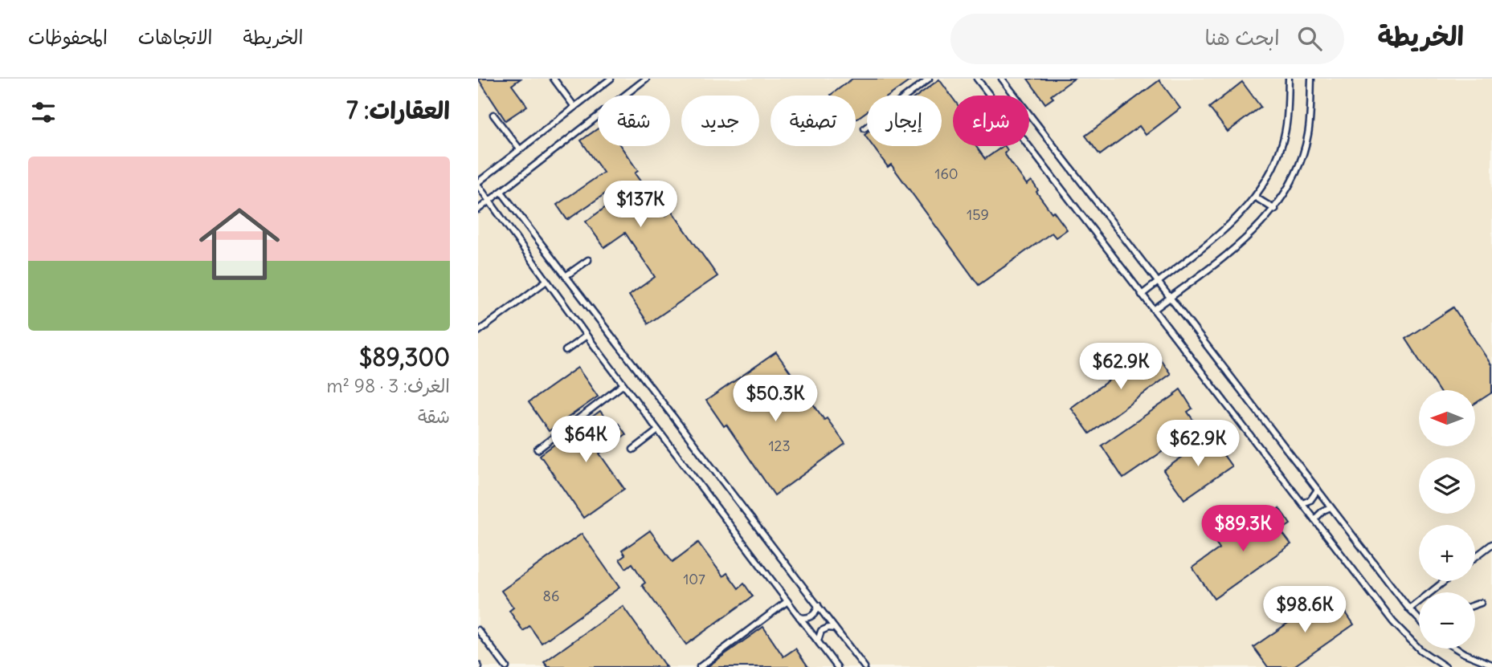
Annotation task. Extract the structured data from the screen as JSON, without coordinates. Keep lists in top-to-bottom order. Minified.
{"house_numbers":["160","159","123","107","86"],"north":"left","page":{"header":"الخريطة","search":"ابحث هنا","nav":["الخريطة","الاتجاهات","المحفوظات"],"heading":"العقارات: 7","chip":["شراء","إيجار","تصفية","جديد","شقة"],"list":[{"name":"$89,300","note":"الغرف: 3 · 98 m² · شقة"}],"price":["$137K","$62.9K","$50.3K","$64K","$62.9K","$89.3K","$98.6K"],"map_buttons":["+","−"]}}
